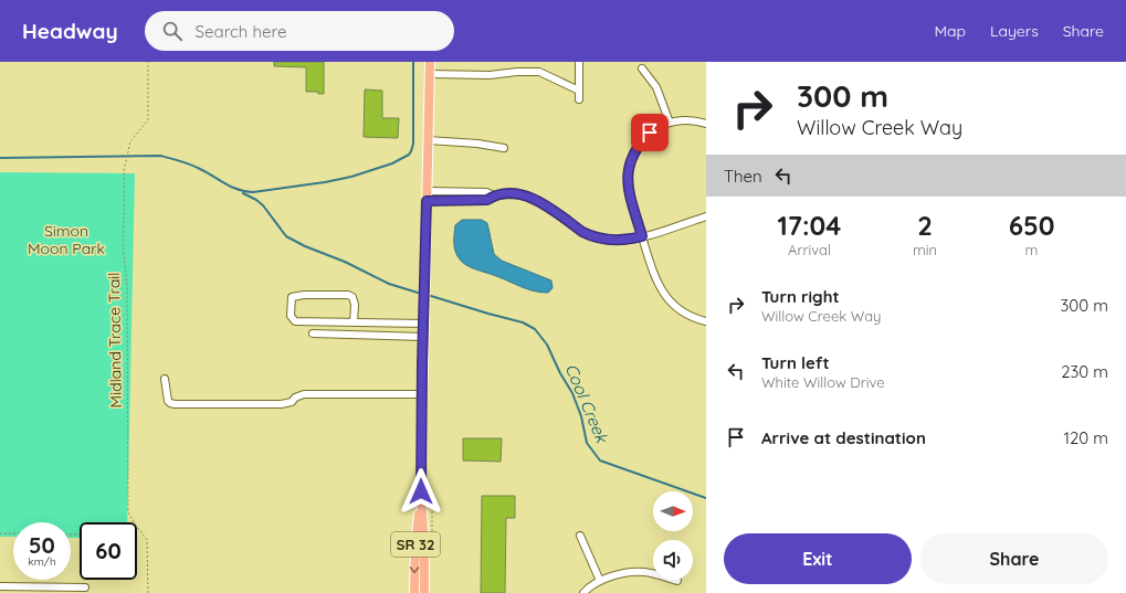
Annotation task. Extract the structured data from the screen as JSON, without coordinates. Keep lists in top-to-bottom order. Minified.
{"streets":{"main road":["SR 32"],"path":["Midland Trace Trail"]},"water":["Cool Creek"],"parks":["Simon Moon Park"],"north":"right","page":{"header":"Headway","search":"Search here","nav":["Map","Layers","Share"],"turn":["300 m","Willow Creek Way"],"then":"Then","eta":["17:04","Arrival","2","min","650","m"],"list":[{"name":"Turn right","note":"Willow Creek Way","value":"300 m"},{"name":"Turn left","note":"White Willow Drive","value":"230 m"},{"name":"Arrive at destination","value":"120 m"}],"speed":"50 km/h","limit":"60","buttons":["Exit","Share"]}}
